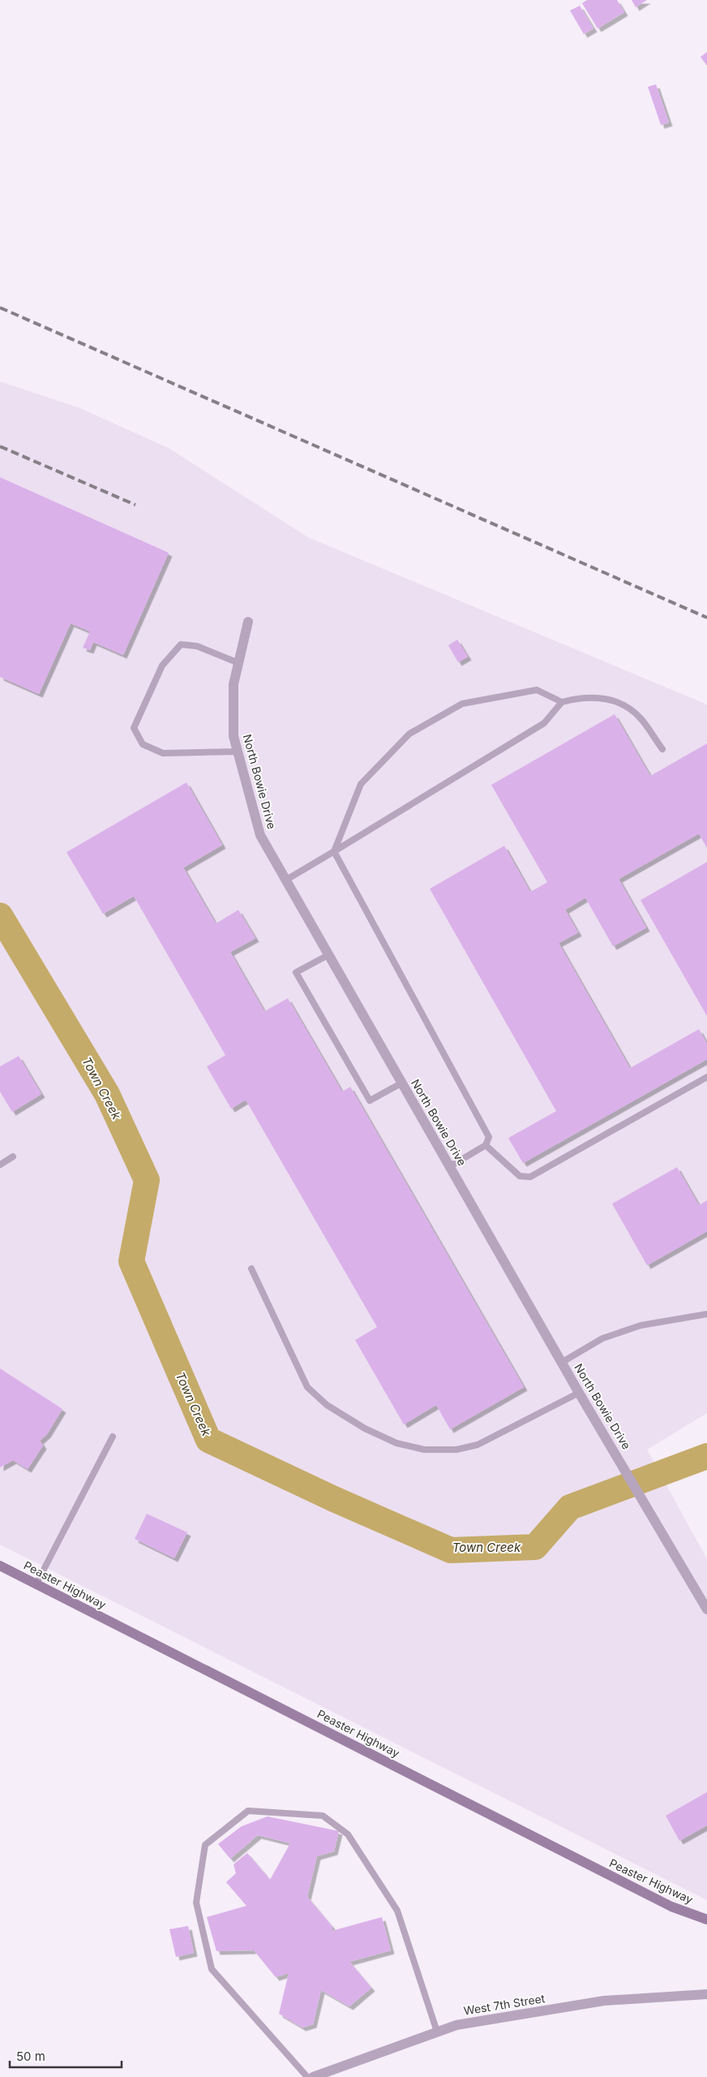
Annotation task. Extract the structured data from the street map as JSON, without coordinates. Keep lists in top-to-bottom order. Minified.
{"streets":{"main road":["Peaster Highway"],"street":["North Bowie Drive","West 7th Street"]},"water":["Town Creek"],"scale_bar":"50 m"}
